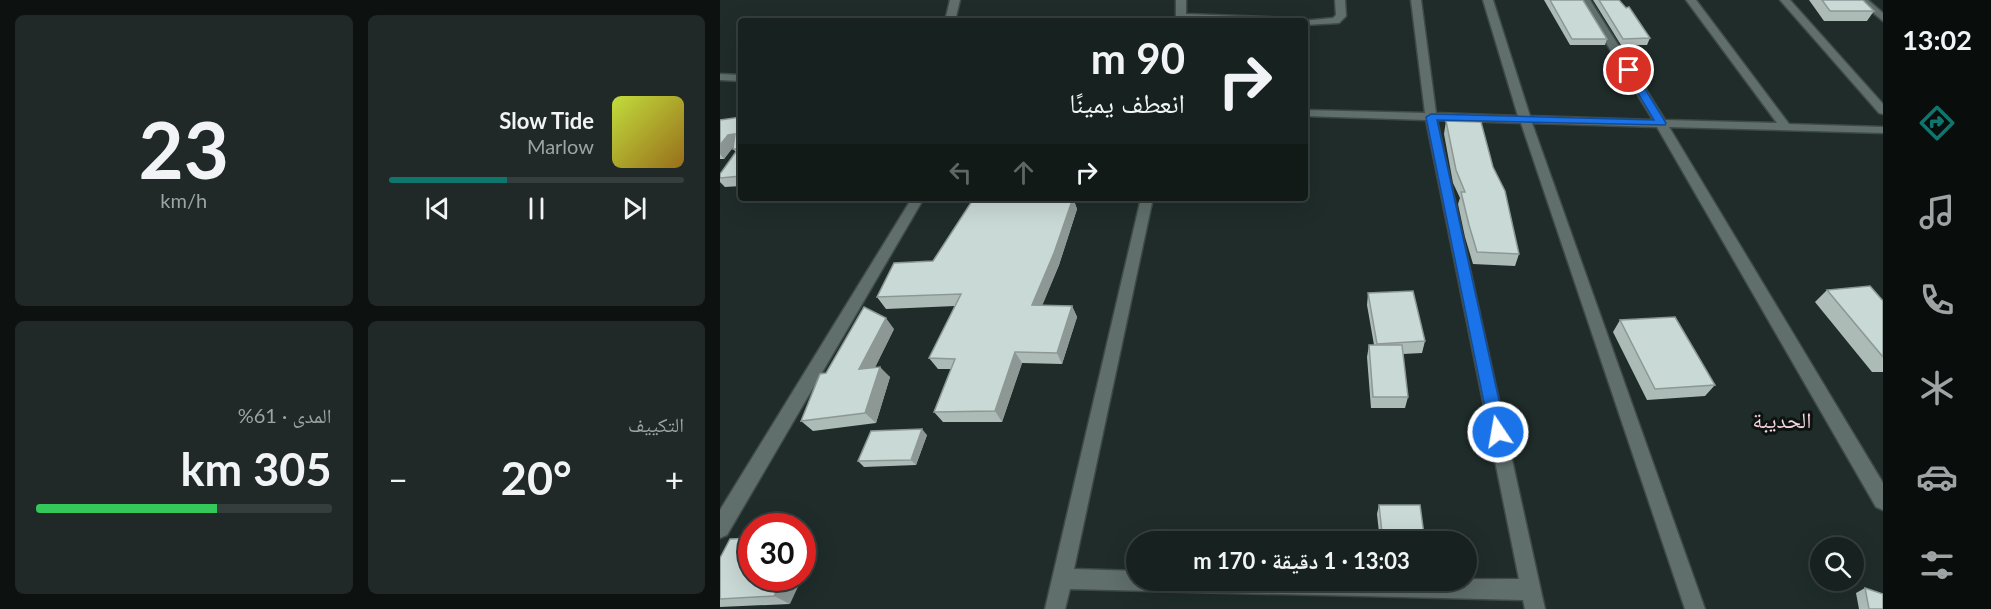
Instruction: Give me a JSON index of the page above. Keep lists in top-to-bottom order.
{
  "districts": ["الحديبة"],
  "page": {
    "tabs": "13:02",
    "tile": [
      ["23", "km/h"],
      "التكييف",
      ["المدى · 61%", "305 km"]
    ],
    "turn": ["90 m", "انعطف يمينًا"],
    "song": ["Slow Tide", "Marlow"],
    "heat": ["−", "20°", "+"],
    "limit": "30",
    "trip": "13:03 · 1 دقيقة · 170 m"
  }
}
